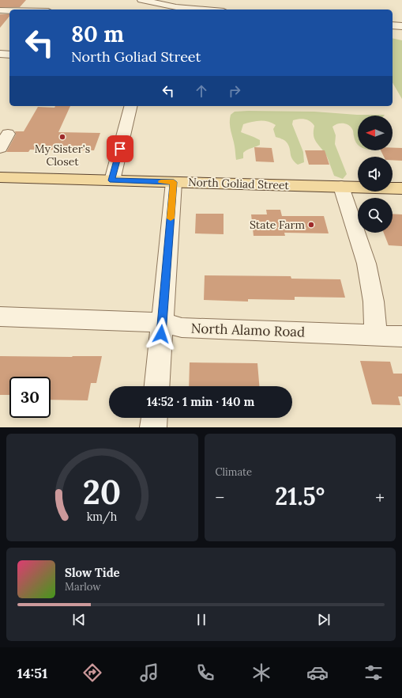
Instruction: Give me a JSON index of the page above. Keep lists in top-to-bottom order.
{
  "streets": {
    "main road": ["North Goliad Street"],
    "street": ["North Alamo Road"]
  },
  "places": ["My Sister's Closet", "State Farm"],
  "north": "left",
  "page": {
    "turn": ["80 m", "North Goliad Street"],
    "limit": "30",
    "trip": "14:52 · 1 min · 140 m",
    "tile": "Climate",
    "heat": ["−", "21.5°", "+"],
    "song": ["Slow Tide", "Marlow"],
    "tabs": "14:51",
    "gauge": ["20", "km/h"]
  }
}
